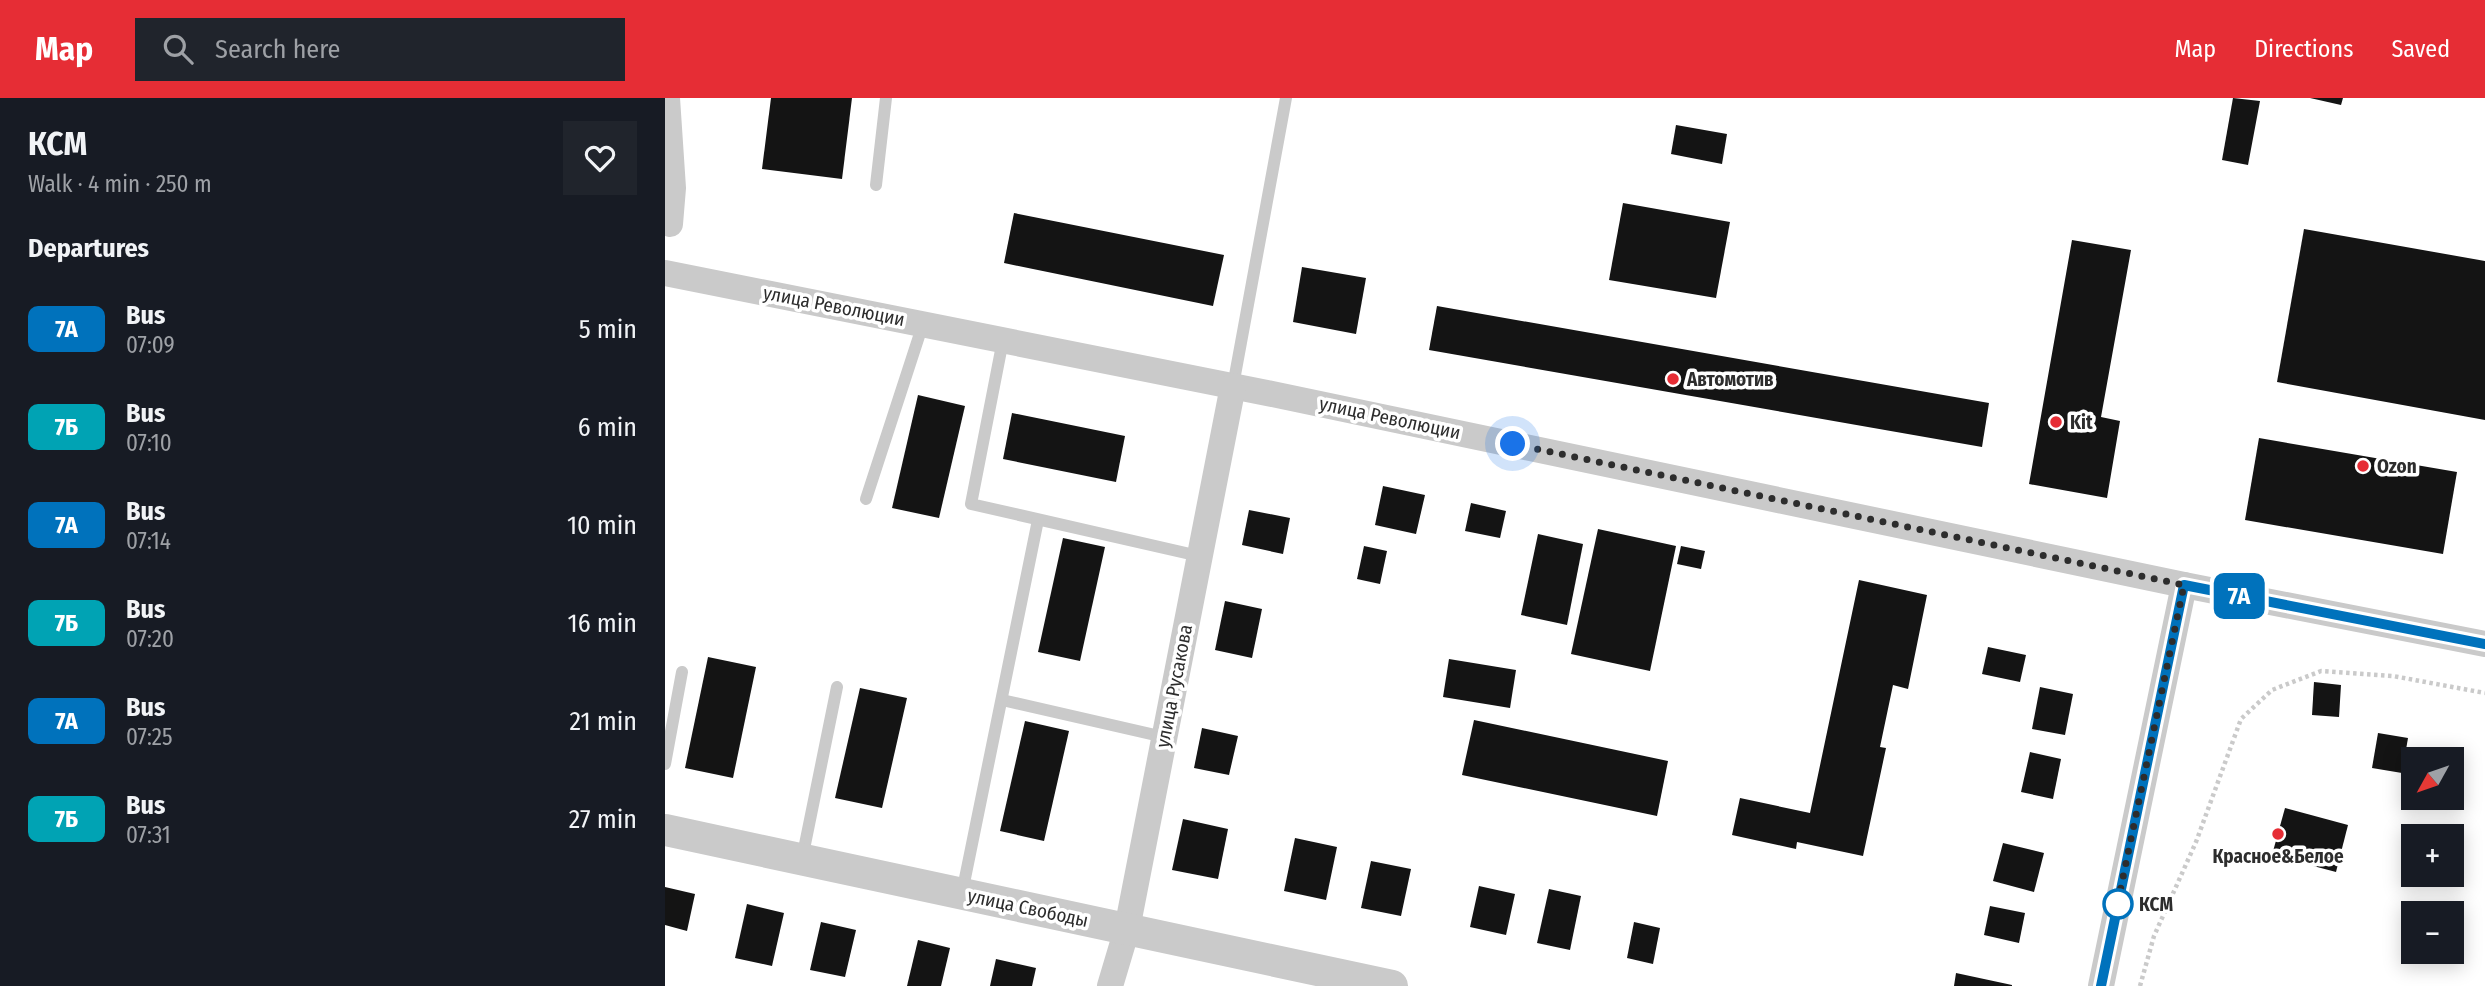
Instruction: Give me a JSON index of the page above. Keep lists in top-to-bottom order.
{
  "streets": {
    "street": ["улица Революции", "улица Русакова", "улица Свободы"]
  },
  "crossings": [
    ["улица Революции", "улица Русакова"],
    ["улица Русакова", "улица Свободы"]
  ],
  "places": [
    "Автомотив",
    "Kit",
    "Ozon",
    "Красное&Белое",
    "КСМ"
  ],
  "lines": ["bus line 7А"],
  "north": "bottom left",
  "page": {
    "header": "Map",
    "search": "Search here",
    "nav": ["Map", "Directions", "Saved"],
    "heading": [
      ["КСМ", "Walk · 4 min · 250 m"],
      "Departures"
    ],
    "on_map": "7А",
    "list": [
      {
        "mark": "7А",
        "name": "Bus",
        "note": "07:09",
        "value": "5 min"
      },
      {
        "mark": "7Б",
        "name": "Bus",
        "note": "07:10",
        "value": "6 min"
      },
      {
        "mark": "7А",
        "name": "Bus",
        "note": "07:14",
        "value": "10 min"
      },
      {
        "mark": "7Б",
        "name": "Bus",
        "note": "07:20",
        "value": "16 min"
      },
      {
        "mark": "7А",
        "name": "Bus",
        "note": "07:25",
        "value": "21 min"
      },
      {
        "mark": "7Б",
        "name": "Bus",
        "note": "07:31",
        "value": "27 min"
      }
    ],
    "map_buttons": ["+", "−"]
  }
}
